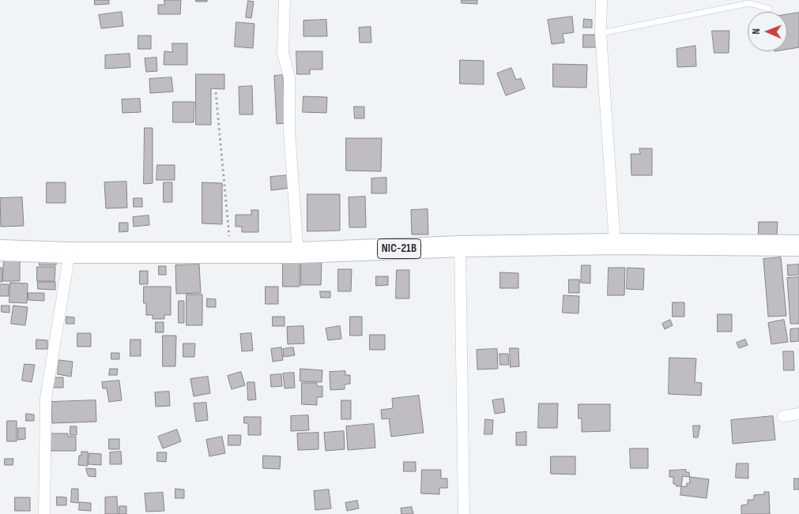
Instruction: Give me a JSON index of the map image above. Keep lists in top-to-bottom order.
{
  "streets": {
    "highway": ["NIC-21B"]
  },
  "north": "left"
}
